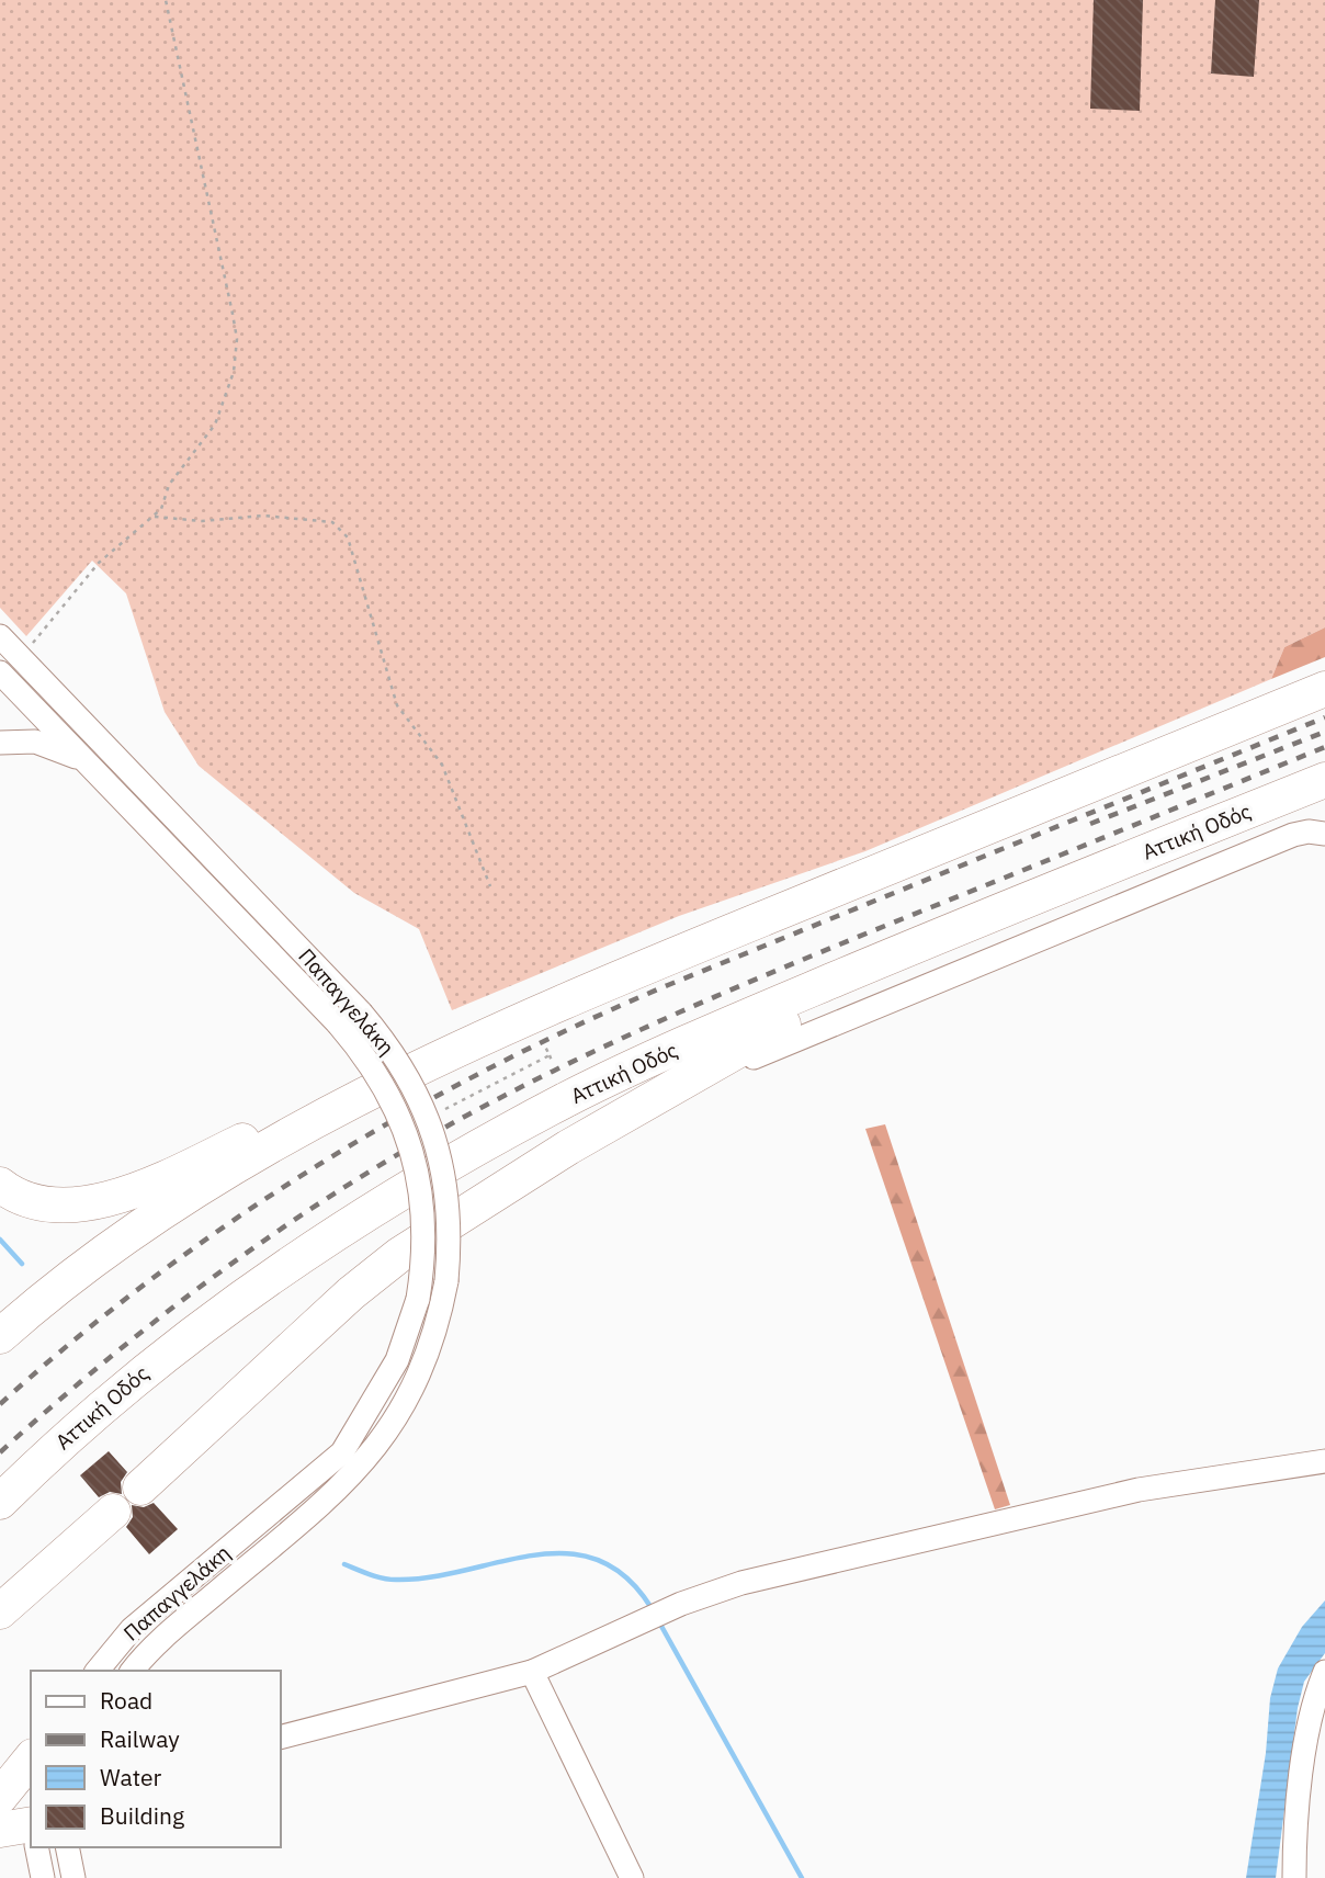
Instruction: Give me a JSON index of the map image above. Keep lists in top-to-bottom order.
{
  "streets": {
    "highway": ["Αττική Οδός"],
    "street": ["Παπαγγελάκη"]
  },
  "legend": [
    "Road",
    "Railway",
    "Water",
    "Building"
  ]
}
